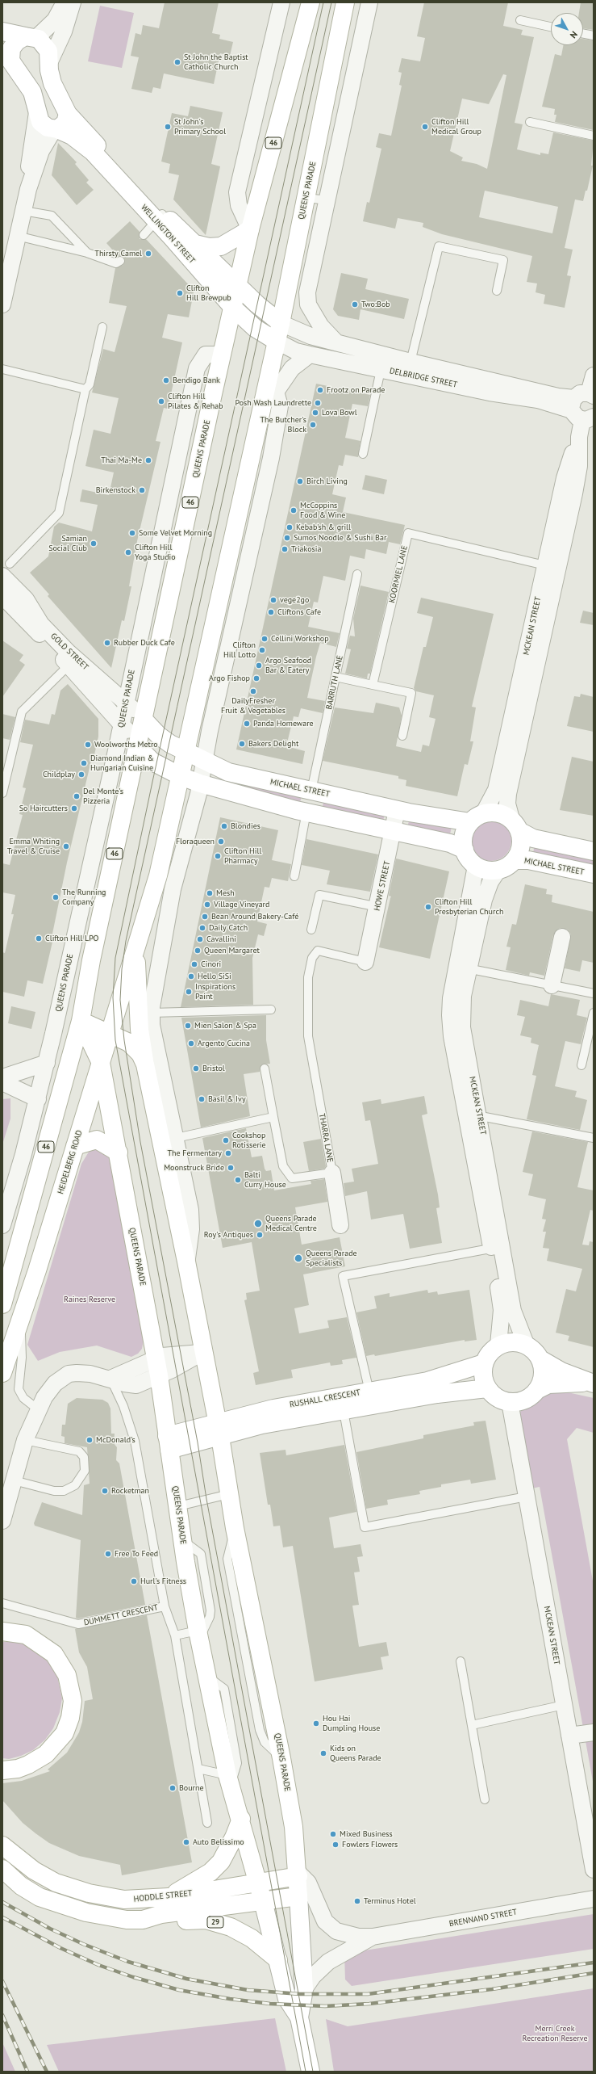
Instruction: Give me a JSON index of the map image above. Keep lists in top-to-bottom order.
{
  "streets": {
    "main road": [
      "46",
      "QUEENS PARADE",
      "WELLINGTON STREET",
      "MICHAEL STREET",
      "HEIDELBERG ROAD",
      "RUSHALL CRESCENT",
      "HODDLE STREET",
      "29"
    ],
    "street": [
      "DELBRIDGE STREET",
      "MCKEAN STREET",
      "GOLD STREET",
      "HOWE STREET",
      "BRENNAND STREET"
    ],
    "lane": [
      "KOORMIEL LANE",
      "BARRUTH LANE",
      "THARRA LANE",
      "DUMMETT CRESCENT"
    ]
  },
  "crossings": [
    ["46", "QUEENS PARADE"],
    ["QUEENS PARADE", "WELLINGTON STREET"],
    ["QUEENS PARADE", "DELBRIDGE STREET"],
    ["QUEENS PARADE", "GOLD STREET"],
    ["QUEENS PARADE", "MICHAEL STREET"],
    ["QUEENS PARADE", "HEIDELBERG ROAD"],
    ["QUEENS PARADE", "RUSHALL CRESCENT"],
    ["QUEENS PARADE", "HODDLE STREET"],
    ["QUEENS PARADE", "BRENNAND STREET"],
    ["QUEENS PARADE", "29"],
    ["WELLINGTON STREET", "DELBRIDGE STREET"],
    ["DELBRIDGE STREET", "MCKEAN STREET"],
    ["KOORMIEL LANE", "MCKEAN STREET"],
    ["MCKEAN STREET", "MICHAEL STREET"],
    ["MCKEAN STREET", "RUSHALL CRESCENT"],
    ["GOLD STREET", "MICHAEL STREET"],
    ["BARRUTH LANE", "MICHAEL STREET"],
    ["MICHAEL STREET", "HOWE STREET"],
    ["HOWE STREET", "THARRA LANE"],
    ["HODDLE STREET", "BRENNAND STREET"],
    ["HODDLE STREET", "29"]
  ],
  "parks": ["Raines Reserve", "Merri Creek Recreation Reserve"],
  "places": [
    "St John the Baptist Catholic Church",
    "St John's Primary School",
    "Clifton Hill Medical Group",
    "Thirsty Camel",
    "Clifton Hill Brewpub",
    "Two:Bob",
    "Bendigo Bank",
    "Frootz on Parade",
    "Clifton Hill Pilates & Rehab",
    "Posh Wash Laundrette",
    "Lova Bowl",
    "The Butcher's Block",
    "Thai Ma-Me",
    "Birch Living",
    "Birkenstock",
    "McCoppins Food & Wine",
    "Kebab'sh & grill",
    "Some Velvet Morning",
    "Sumos Noodle & Sushi Bar",
    "Samian Social Club",
    "Triakosia",
    "Clifton Hill Yoga Studio",
    "vege2go",
    "Cliftons Cafe",
    "Cellini Workshop",
    "Rubber Duck Cafe",
    "Clifton Hill Lotto",
    "Argo Seafood Bar & Eatery",
    "Argo Fishop",
    "DailyFresher Fruit & Vegetables",
    "Panda Homeware",
    "Bakers Delight",
    "Woolworths Metro",
    "Diamond Indian & Hungarian Cuisine",
    "Childplay",
    "Del Monte's Pizzeria",
    "So Haircutters",
    "Blondies",
    "Floraqueen",
    "Emma Whiting Travel & Cruise",
    "Clifton Hill Pharmacy",
    "Mesh",
    "The Running Company",
    "Village Vineyard",
    "Clifton Hill Presbyterian Church",
    "Bean Around Bakery-Café",
    "Daily Catch",
    "Clifton Hill LPO",
    "Cavallini",
    "Queen Margaret",
    "Cinori",
    "Hello SiSi",
    "Inspirations Paint",
    "Mien Salon & Spa",
    "Argento Cucina",
    "Bristol",
    "Basil & Ivy",
    "Cookshop Rotisserie",
    "The Fermentary",
    "Moonstruck Bride",
    "Balti Curry House",
    "Queens Parade Medical Centre",
    "Roy's Antiques",
    "Queens Parade Specialists",
    "McDonald's",
    "Rocketman",
    "Free To Feed",
    "Hurl's Fitness",
    "Hou Hai Dumpling House",
    "Kids on Queens Parade",
    "Bourne",
    "Mixed Business",
    "Auto Belissimo",
    "Fowlers Flowers",
    "Terminus Hotel"
  ],
  "north": "bottom right"
}
